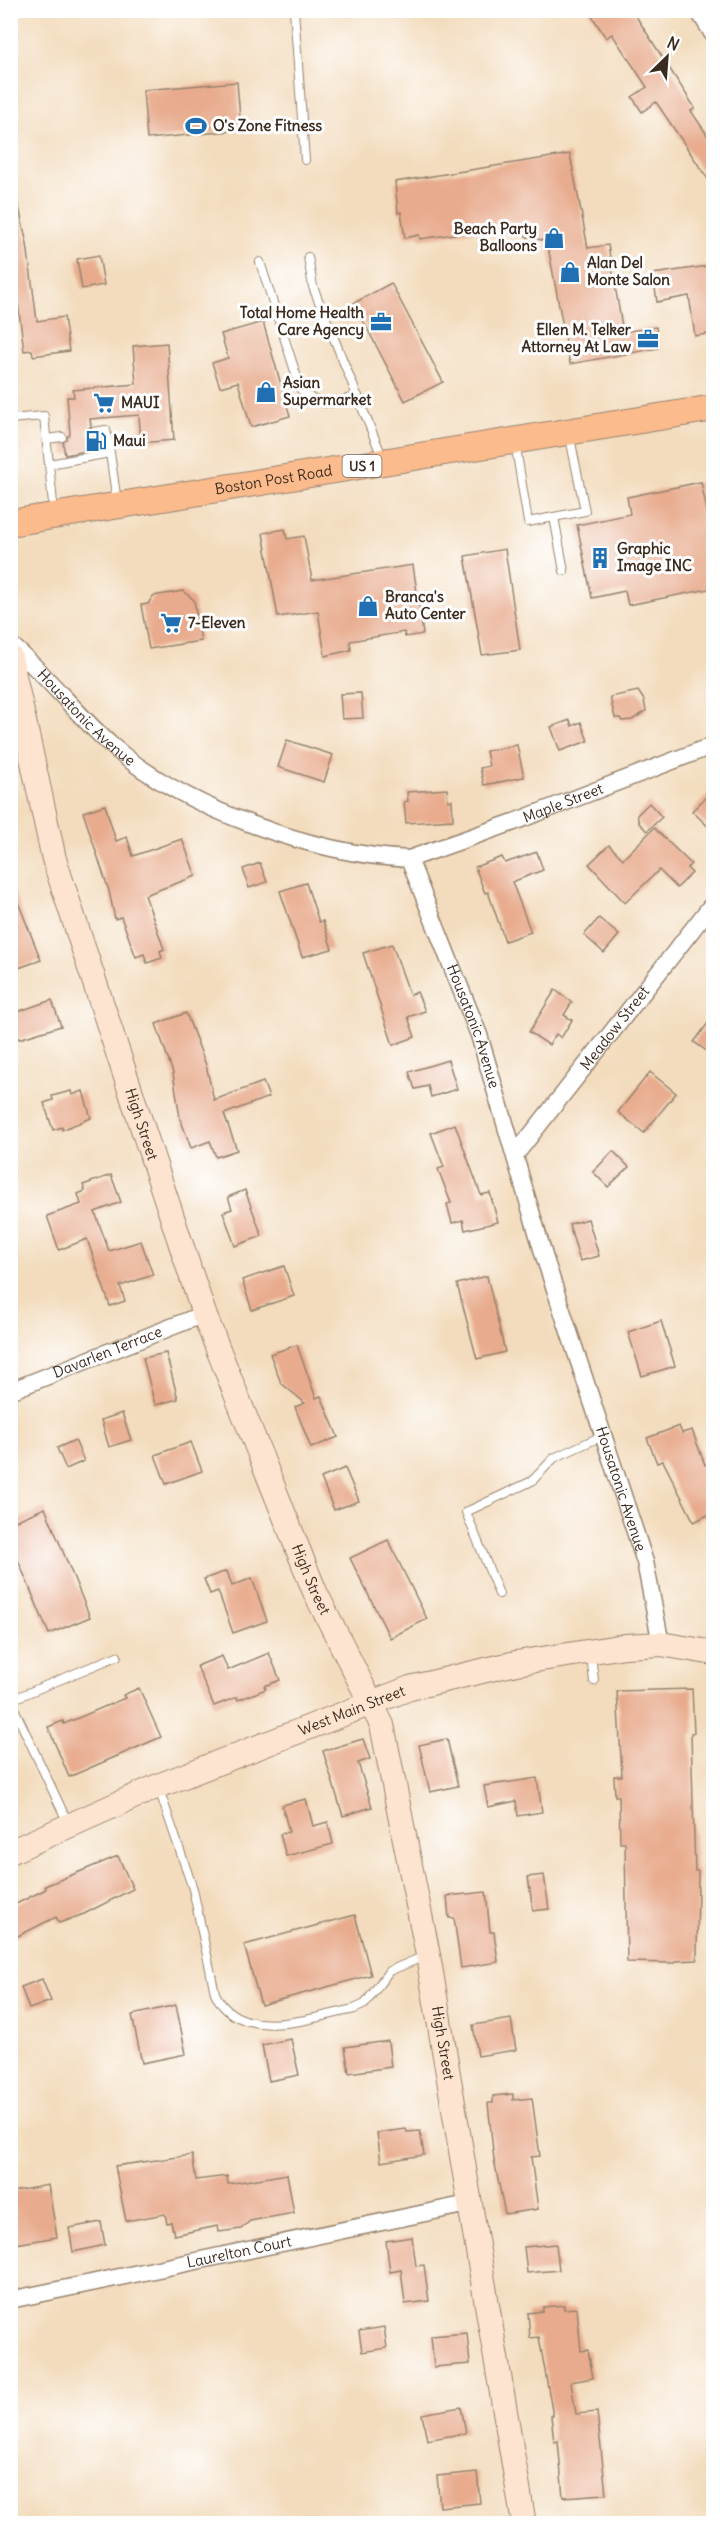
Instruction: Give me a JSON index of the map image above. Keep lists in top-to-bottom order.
{
  "streets": {
    "main road": [
      "US 1",
      "Boston Post Road",
      "High Street",
      "West Main Street"
    ],
    "street": [
      "Housatonic Avenue",
      "Maple Street",
      "Meadow Street",
      "Davarlen Terrace",
      "Laurelton Court"
    ]
  },
  "crossings": [
    ["Housatonic Avenue", "Maple Street"],
    ["Housatonic Avenue", "Meadow Street"],
    ["Housatonic Avenue", "High Street"],
    ["Housatonic Avenue", "West Main Street"],
    ["High Street", "Davarlen Terrace"],
    ["High Street", "West Main Street"],
    ["High Street", "Laurelton Court"]
  ],
  "places": {
    "sports": ["O's Zone Fitness"],
    "shop": [
      "Beach Party Balloons",
      "Alan Del Monte Salon",
      "Asian Supermarket",
      "Branca's Auto Center"
    ],
    "office": ["Total Home Health Care Agency", "Ellen M. Telker Attorney At Law"],
    "supermarket": ["MAUI", "7-Eleven"],
    "fuel station": ["Maui"],
    "building": ["Graphic Image INC"]
  },
  "north": "top right"
}
